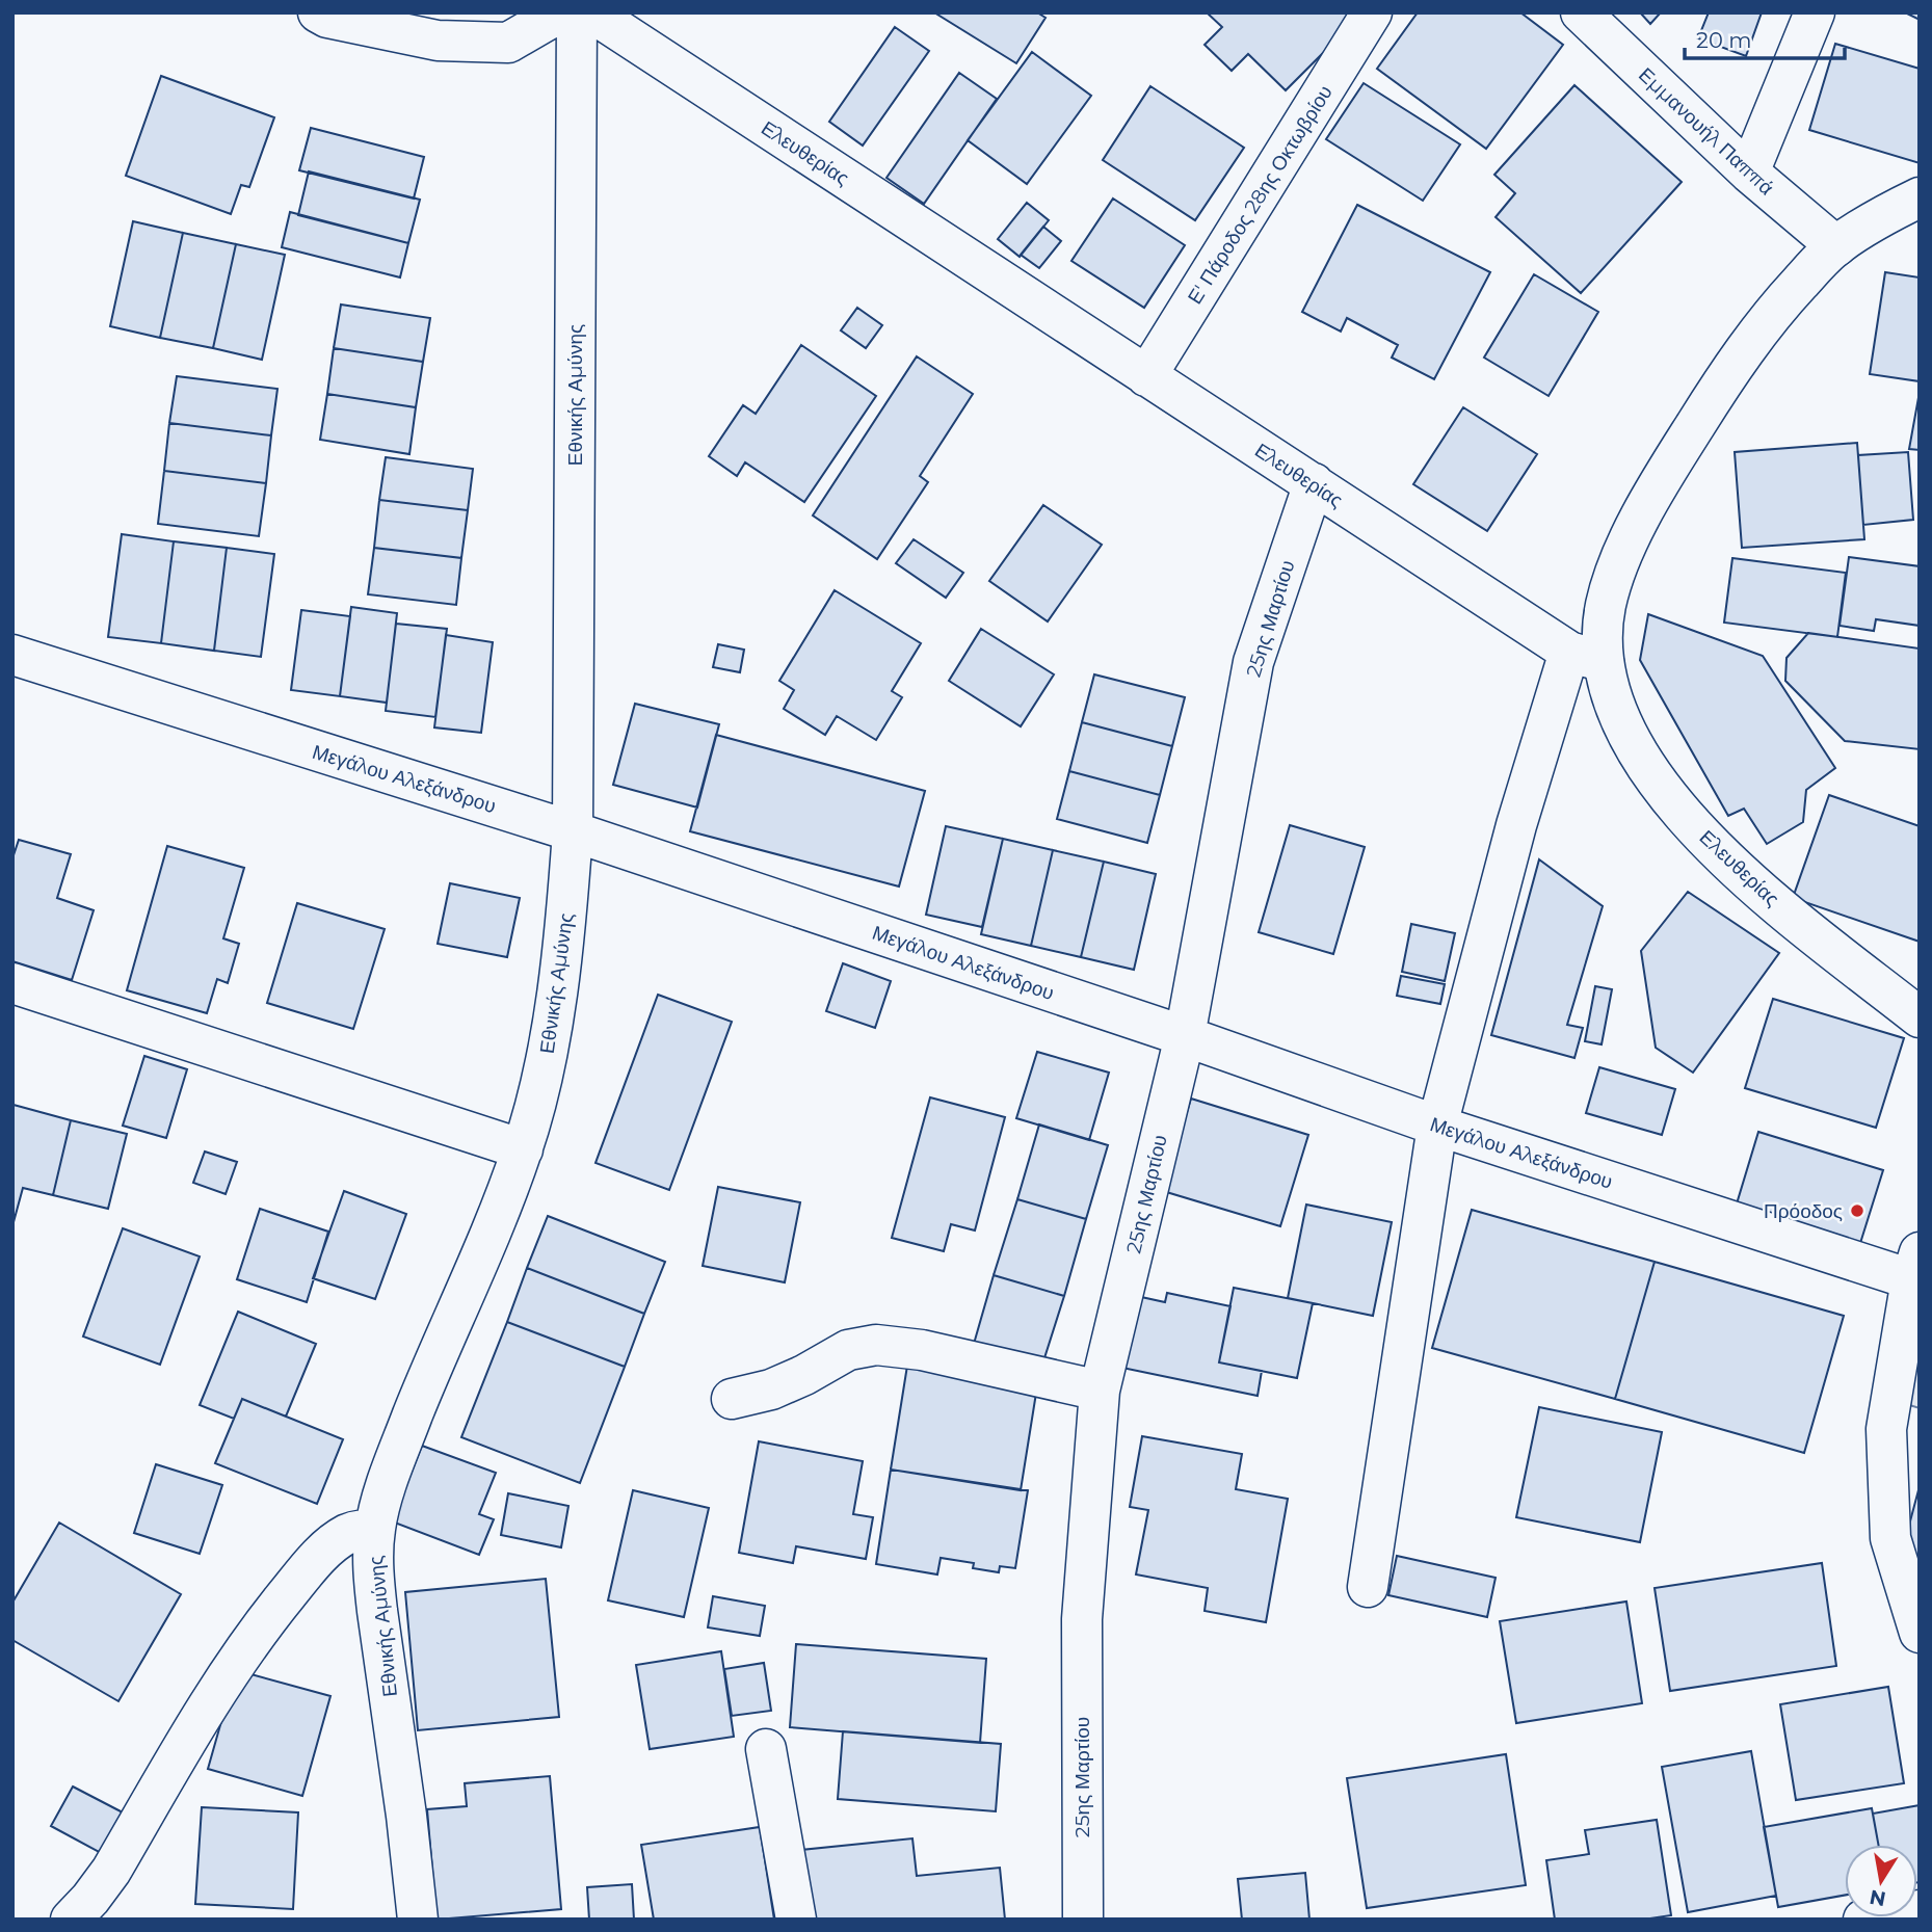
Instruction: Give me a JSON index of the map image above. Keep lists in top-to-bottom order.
{
  "streets": {
    "street": [
      "Εμμανουήλ Παππά",
      "Ελευθερίας",
      "Ε' Πάροδος 28ης Οκτωβρίου",
      "Εθνικής Αμύνης",
      "25ης Μαρτίου",
      "Μεγάλου Αλεξάνδρου"
    ]
  },
  "crossings": [
    ["Ελευθερίας", "Ε' Πάροδος 28ης Οκτωβρίου"],
    ["Ελευθερίας", "25ης Μαρτίου"],
    ["Εθνικής Αμύνης", "Μεγάλου Αλεξάνδρου"],
    ["25ης Μαρτίου", "Μεγάλου Αλεξάνδρου"]
  ],
  "places": ["Πρόοδος"],
  "scale_bar": "20 m",
  "north": "bottom"
}
